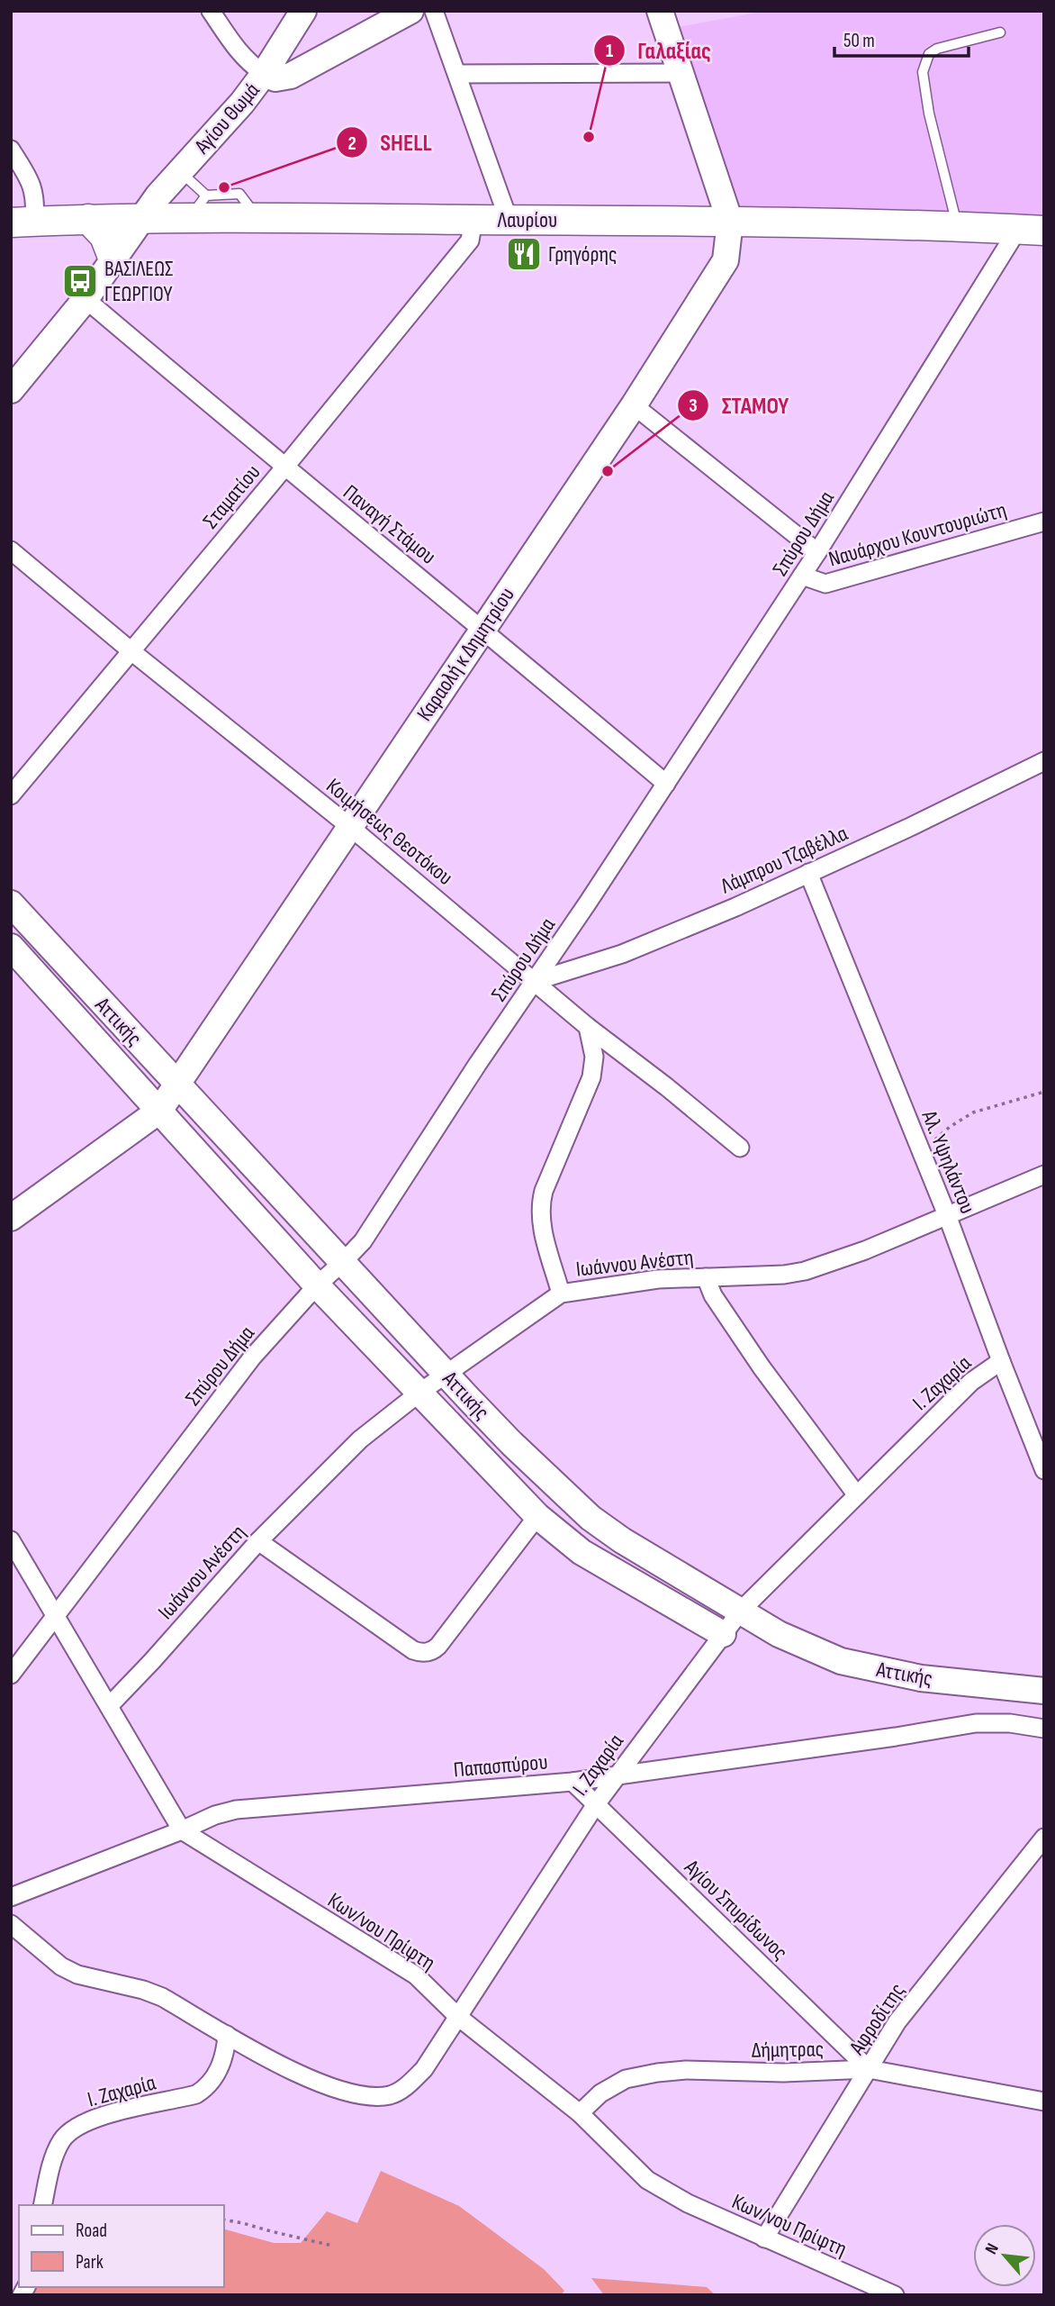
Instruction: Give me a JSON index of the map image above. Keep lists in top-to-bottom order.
{
  "streets": {
    "main road": ["Λαυρίου"],
    "street": [
      "Αγίου Θωμά",
      "Σταματίου",
      "Παναγή Στάμου",
      "Σπύρου Δήμα",
      "Ναυάρχου Κουντουριώτη",
      "Καραολή κ Δημητρίου",
      "Κοιμήσεως Θεοτόκου",
      "Λάμπρου Τζαβέλλα",
      "Αττικής",
      "Αλ. Υψηλάντου",
      "Ιωάννου Ανέστη",
      "Ι. Ζαχαρία",
      "Παπασπύρου",
      "Αγίου Σπυρίδωνος",
      "Κων/νου Πρίφτη",
      "Αφροδίτης",
      "Δήμητρας"
    ]
  },
  "crossings": [
    ["Αγίου Θωμά", "Λαυρίου"],
    ["Αγίου Θωμά", "Παναγή Στάμου"],
    ["Λαυρίου", "Σταματίου"],
    ["Λαυρίου", "Σπύρου Δήμα"],
    ["Λαυρίου", "Καραολή κ Δημητρίου"],
    ["Σταματίου", "Παναγή Στάμου"],
    ["Σταματίου", "Κοιμήσεως Θεοτόκου"],
    ["Παναγή Στάμου", "Σπύρου Δήμα"],
    ["Παναγή Στάμου", "Καραολή κ Δημητρίου"],
    ["Σπύρου Δήμα", "Ναυάρχου Κουντουριώτη"],
    ["Σπύρου Δήμα", "Κοιμήσεως Θεοτόκου"],
    ["Σπύρου Δήμα", "Λάμπρου Τζαβέλλα"],
    ["Σπύρου Δήμα", "Αττικής"],
    ["Σπύρου Δήμα", "Κων/νου Πρίφτη"],
    ["Καραολή κ Δημητρίου", "Κοιμήσεως Θεοτόκου"],
    ["Καραολή κ Δημητρίου", "Αττικής"],
    ["Κοιμήσεως Θεοτόκου", "Λάμπρου Τζαβέλλα"],
    ["Λάμπρου Τζαβέλλα", "Αλ. Υψηλάντου"],
    ["Αττικής", "Ιωάννου Ανέστη"],
    ["Αττικής", "Ι. Ζαχαρία"],
    ["Αλ. Υψηλάντου", "Ιωάννου Ανέστη"],
    ["Αλ. Υψηλάντου", "Ι. Ζαχαρία"],
    ["Ιωάννου Ανέστη", "Κων/νου Πρίφτη"],
    ["Ι. Ζαχαρία", "Παπασπύρου"],
    ["Ι. Ζαχαρία", "Αγίου Σπυρίδωνος"],
    ["Ι. Ζαχαρία", "Κων/νου Πρίφτη"],
    ["Παπασπύρου", "Αγίου Σπυρίδωνος"],
    ["Παπασπύρου", "Κων/νου Πρίφτη"],
    ["Αγίου Σπυρίδωνος", "Αφροδίτης"],
    ["Αγίου Σπυρίδωνος", "Δήμητρας"],
    ["Κων/νου Πρίφτη", "Αφροδίτης"],
    ["Κων/νου Πρίφτη", "Δήμητρας"],
    ["Αφροδίτης", "Δήμητρας"]
  ],
  "places": {
    "other": ["Γαλαξίας", "SHELL", "ΣΤΑΜΟΥ"],
    "restaurant": ["Γρηγόρης"],
    "bus stop": ["ΒΑΣΙΛΕΩΣ ΓΕΩΡΓΙΟΥ"]
  },
  "legend": ["Road", "Park"],
  "scale_bar": "50 m",
  "north": "top left"
}
